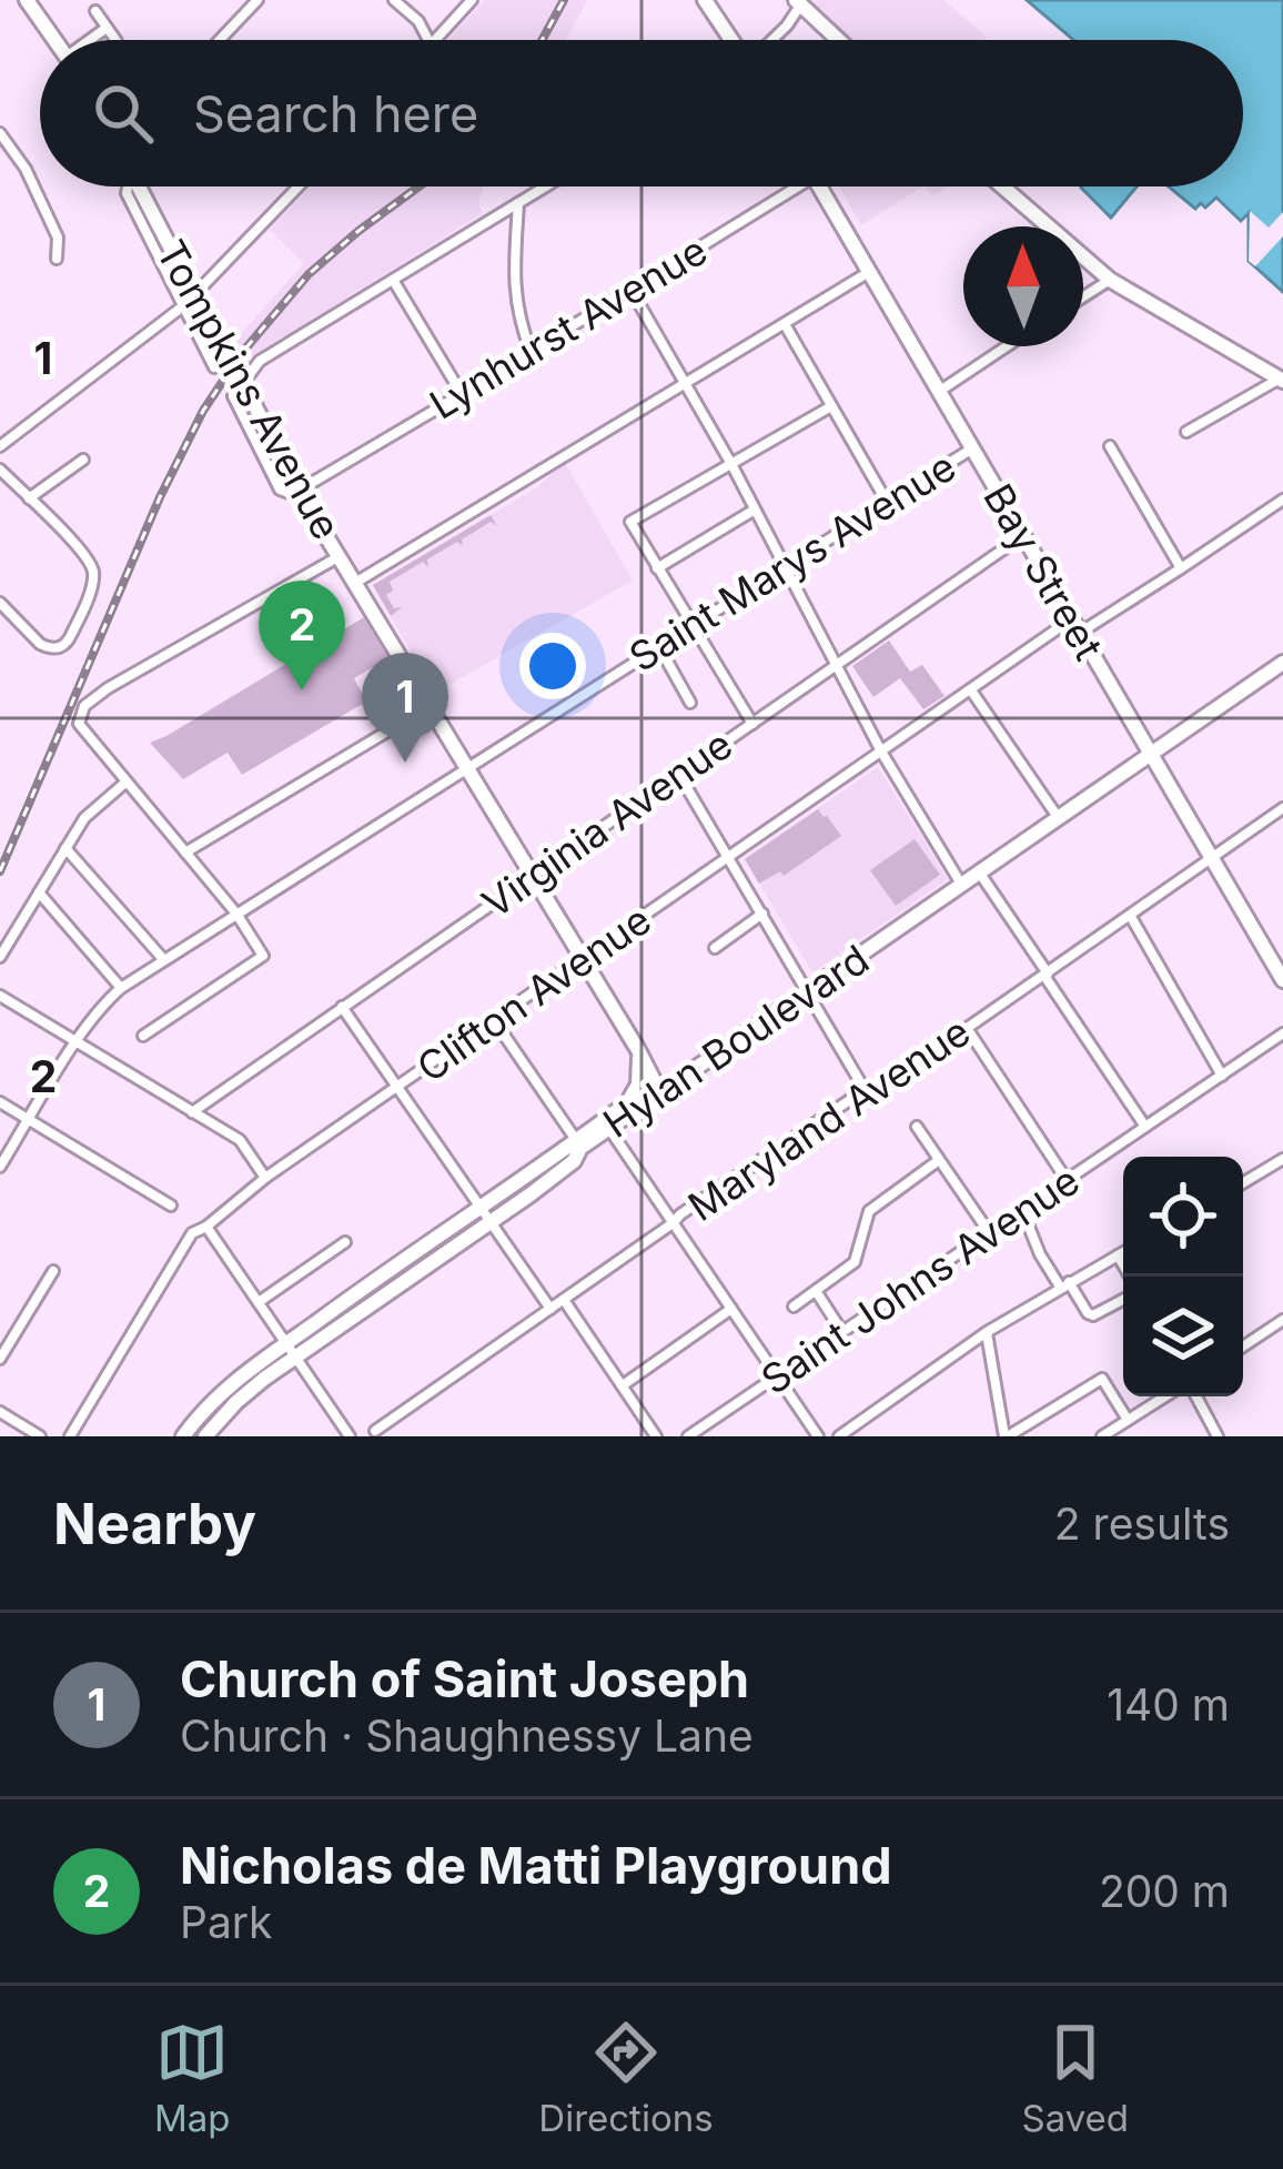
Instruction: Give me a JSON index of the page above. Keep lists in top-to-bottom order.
{
  "streets": {
    "main road": ["Tompkins Avenue", "Bay Street", "Hylan Boulevard"],
    "street": [
      "Lynhurst Avenue",
      "Saint Marys Avenue",
      "Virginia Avenue",
      "Clifton Avenue",
      "Maryland Avenue",
      "Saint Johns Avenue"
    ]
  },
  "crossings": [
    ["Lynhurst Avenue", "Tompkins Avenue"],
    ["Tompkins Avenue", "Saint Marys Avenue"],
    ["Tompkins Avenue", "Virginia Avenue"],
    ["Tompkins Avenue", "Clifton Avenue"],
    ["Tompkins Avenue", "Hylan Boulevard"],
    ["Saint Marys Avenue", "Bay Street"],
    ["Bay Street", "Virginia Avenue"],
    ["Bay Street", "Clifton Avenue"],
    ["Bay Street", "Hylan Boulevard"],
    ["Bay Street", "Maryland Avenue"]
  ],
  "north": "top",
  "page": {
    "search": "Search here",
    "pins": ["2", "1"],
    "heading": ["Nearby", "2 results"],
    "list": [
      {
        "mark": "1",
        "name": "Church of Saint Joseph",
        "note": "Church · Shaughnessy Lane",
        "value": "140 m"
      },
      {
        "mark": "2",
        "name": "Nicholas de Matti Playground",
        "note": "Park",
        "value": "200 m"
      }
    ],
    "nav": ["Map", "Directions", "Saved"]
  },
  "grid": {
    "rows": ["1", "2"]
  }
}
